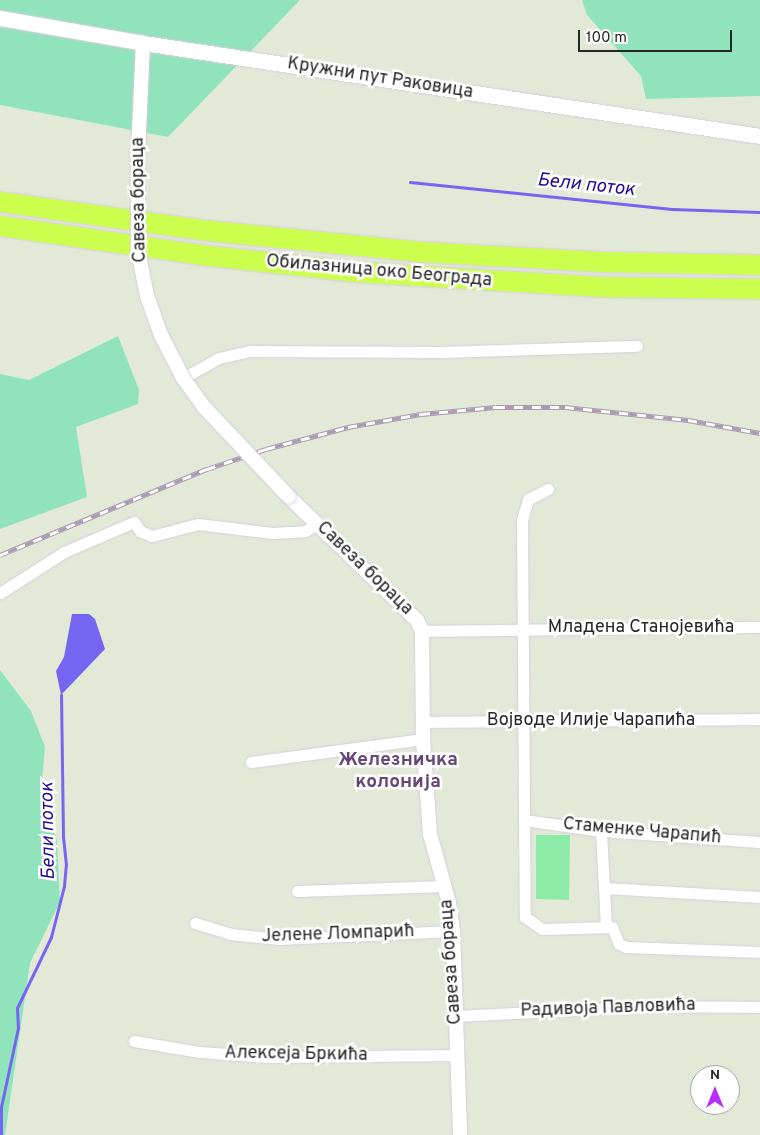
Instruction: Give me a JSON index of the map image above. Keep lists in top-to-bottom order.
{
  "streets": {
    "highway": ["Обилазница око Београда"],
    "main road": ["Кружни пут Раковица"],
    "street": [
      "Савеза бораца",
      "Младена Станојевића",
      "Војводе Илије Чарапића",
      "Стаменке Чарапић",
      "Јелене Ломпарић",
      "Радивоја Павловића",
      "Алексеја Бркића"
    ]
  },
  "crossings": [
    ["Кружни пут Раковица", "Савеза бораца"],
    ["Савеза бораца", "Младена Станојевића"],
    ["Савеза бораца", "Војводе Илије Чарапића"],
    ["Савеза бораца", "Јелене Ломпарић"],
    ["Савеза бораца", "Радивоја Павловића"],
    ["Савеза бораца", "Алексеја Бркића"]
  ],
  "districts": ["Железничка колонија"],
  "water": ["Бели поток"],
  "scale_bar": "100 m",
  "north": "top"
}
